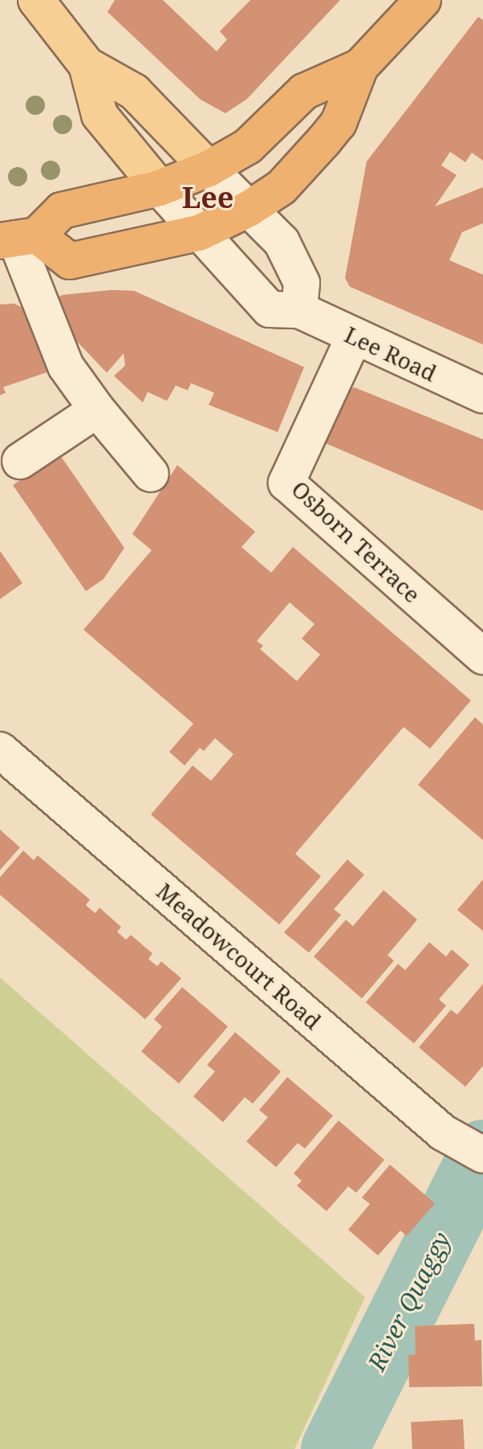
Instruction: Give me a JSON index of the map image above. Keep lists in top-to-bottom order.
{
  "streets": {
    "street": ["Lee Road", "Osborn Terrace", "Meadowcourt Road"]
  },
  "crossings": [
    ["Lee Road", "Osborn Terrace"]
  ],
  "districts": ["Lee"],
  "water": ["River Quaggy"]
}
